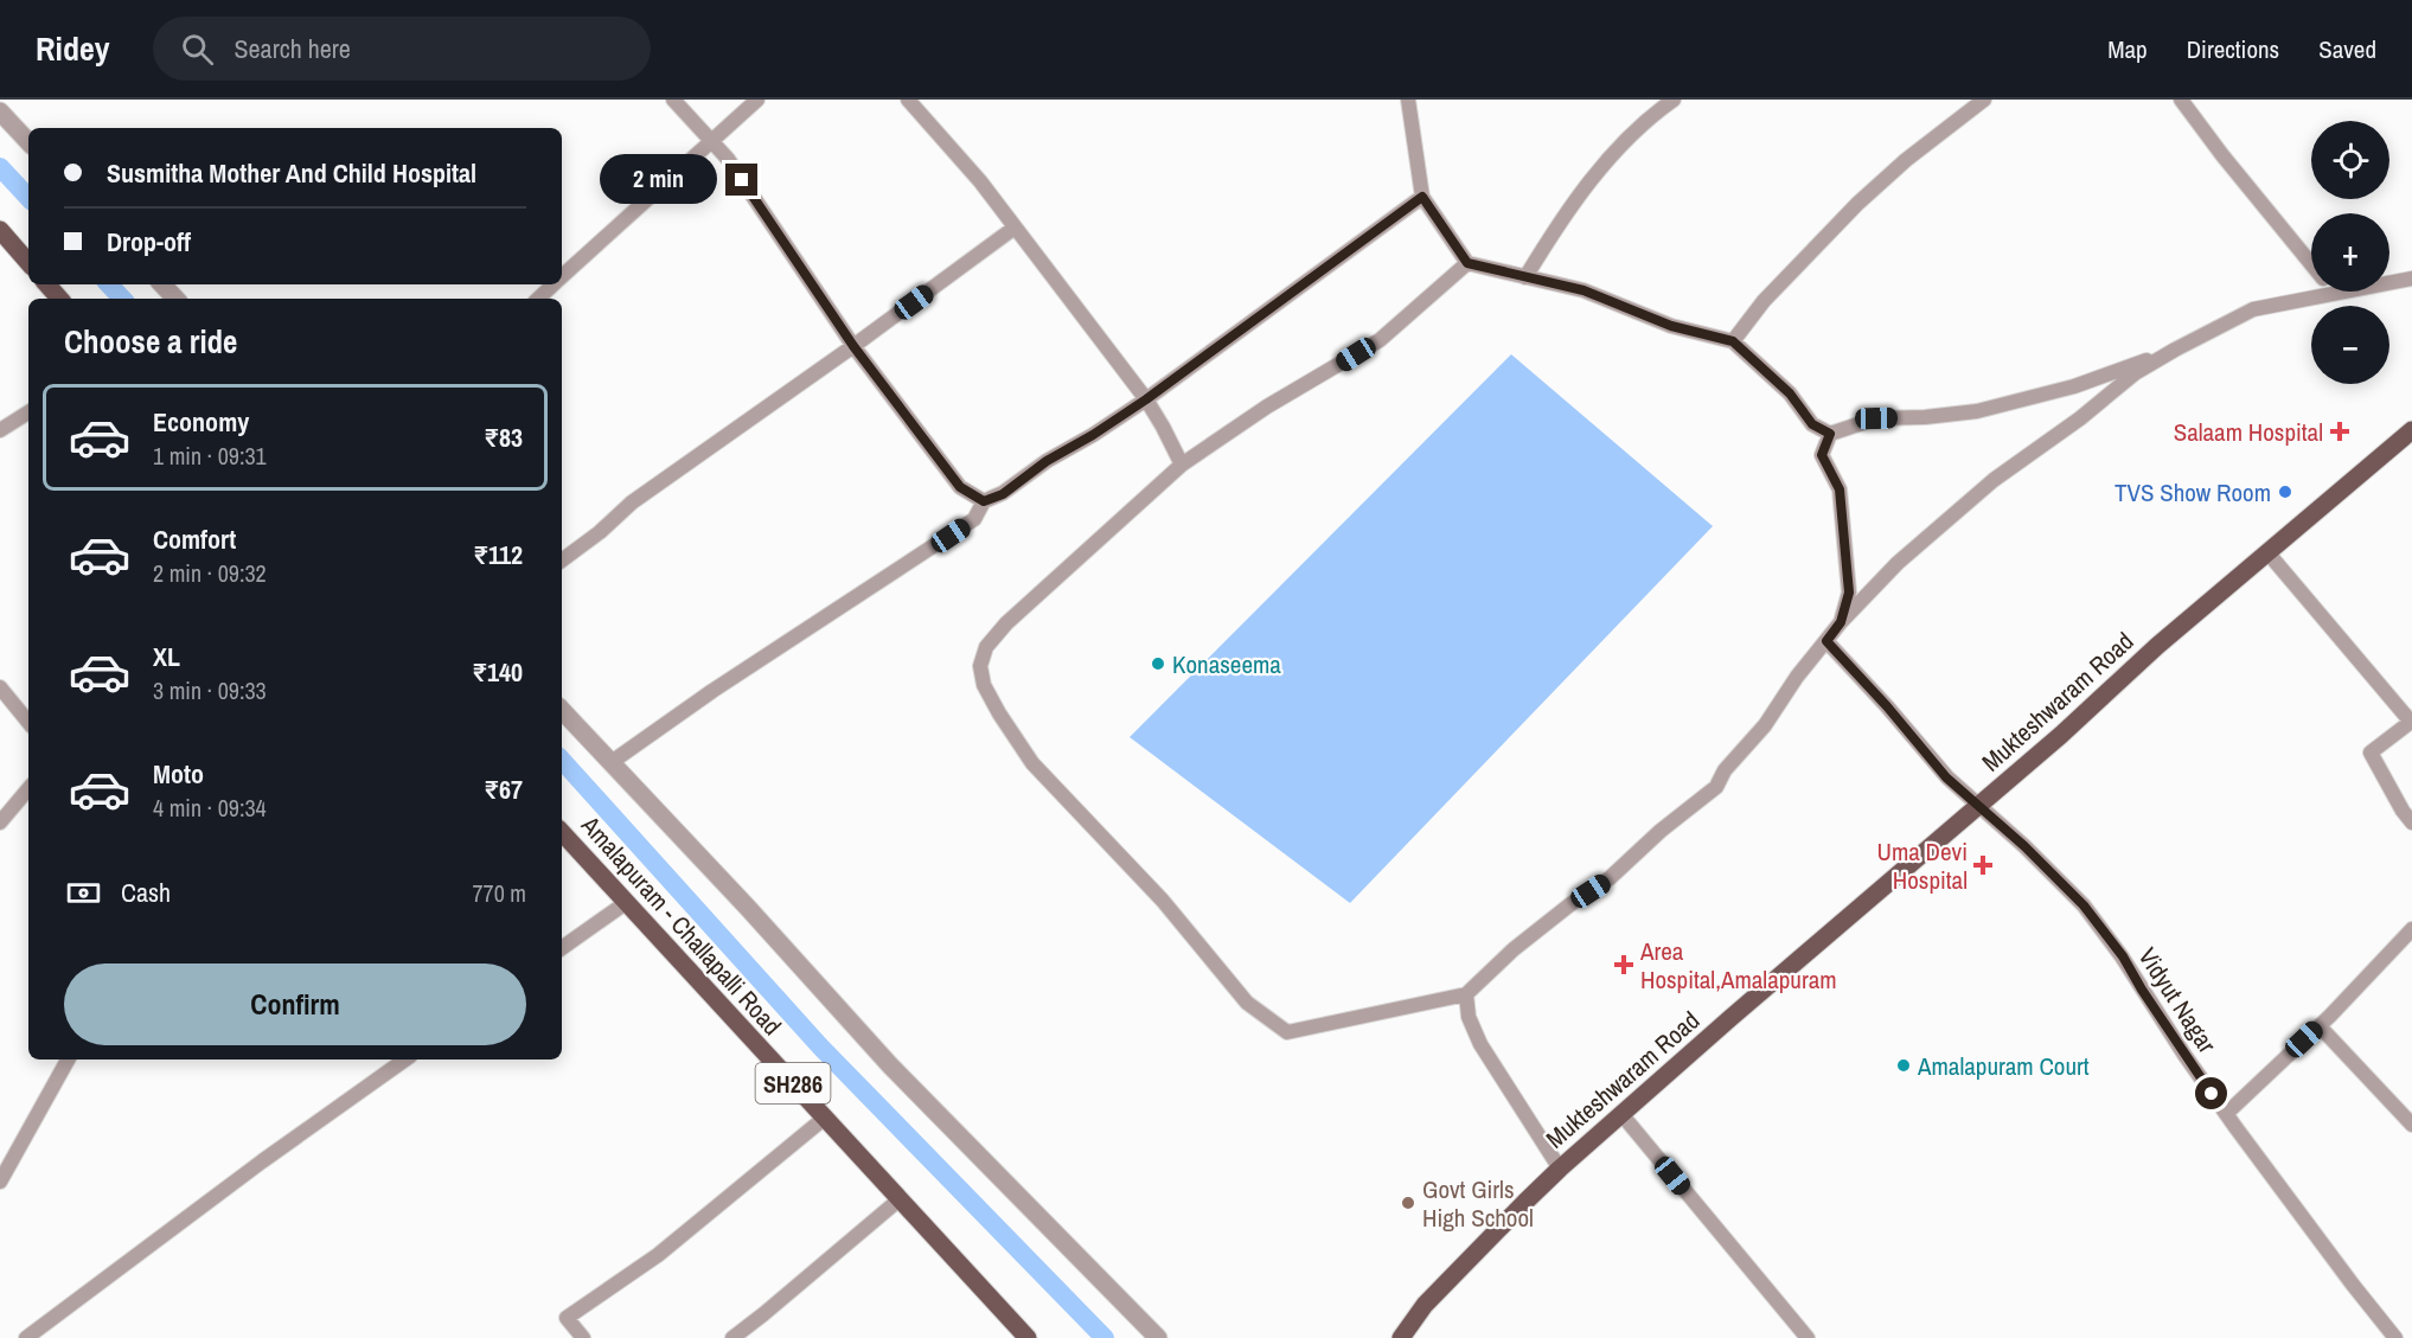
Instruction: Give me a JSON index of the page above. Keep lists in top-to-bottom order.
{
  "streets": {
    "main road": ["Mukteshwaram Road", "Amalapuram - Challapalli Road", "SH286"],
    "street": ["Vidyut Nagar"]
  },
  "crossings": [
    ["Mukteshwaram Road", "Vidyut Nagar"]
  ],
  "places": {
    "health": ["Salaam Hospital", "Uma Devi Hospital", "Area Hospital,Amalapuram"],
    "other": [
      "TVS Show Room",
      "Konaseema",
      "Amalapuram Court",
      "Govt Girls High School"
    ]
  },
  "page": {
    "header": "Ridey",
    "search": "Search here",
    "nav": ["Map", "Directions", "Saved"],
    "map_buttons": ["+", "−"],
    "banner": ["Susmitha Mother And Child Hospital", "Drop-off"],
    "bubble": "2 min",
    "heading": "Choose a ride",
    "list": [
      {
        "name": "Economy",
        "note": "1 min · 09:31",
        "value": "₹83"
      },
      {
        "name": "Comfort",
        "note": "2 min · 09:32",
        "value": "₹112"
      },
      {
        "name": "XL",
        "note": "3 min · 09:33",
        "value": "₹140"
      },
      {
        "name": "Moto",
        "note": "4 min · 09:34",
        "value": "₹67"
      }
    ],
    "pay": ["Cash", "770 m"],
    "buttons": "Confirm"
  }
}
